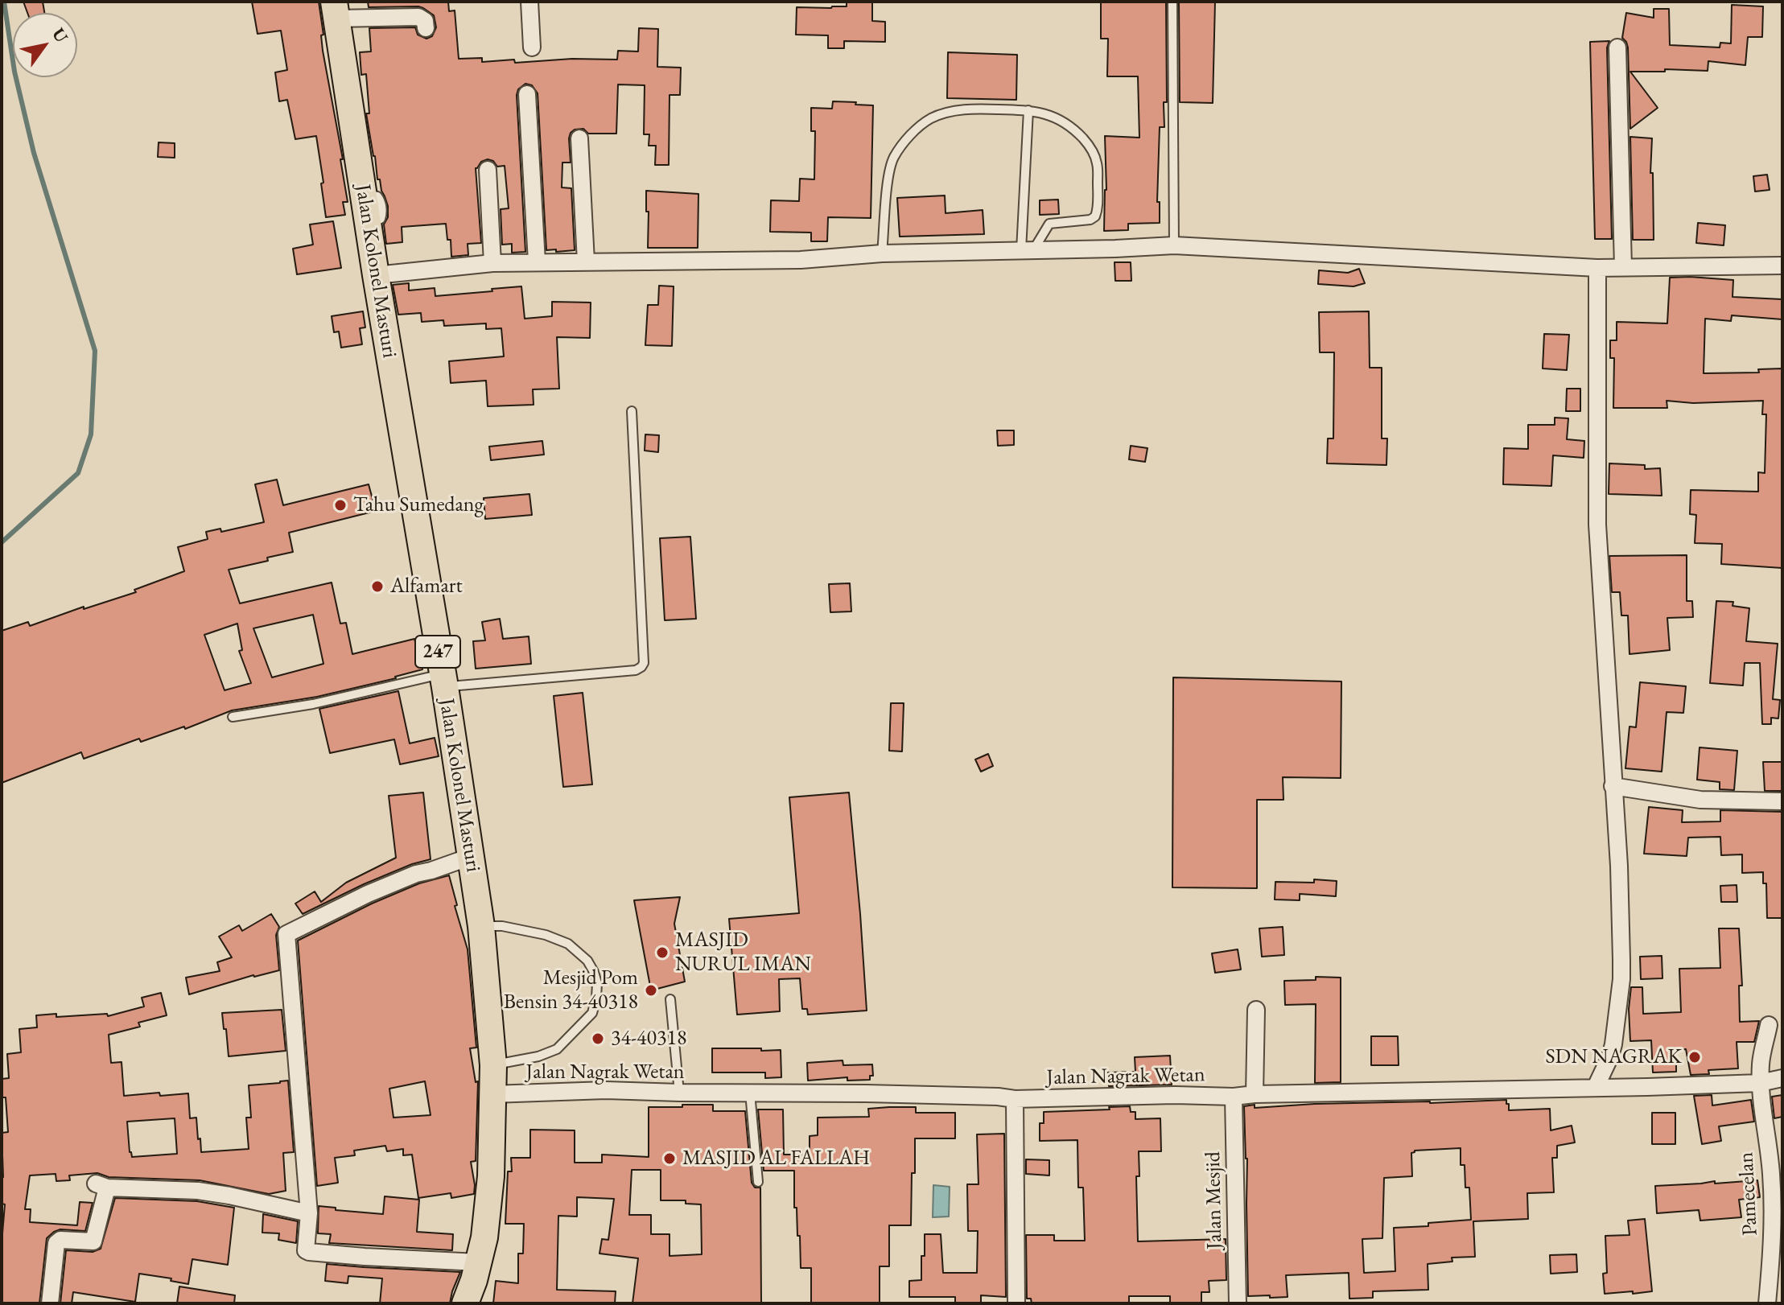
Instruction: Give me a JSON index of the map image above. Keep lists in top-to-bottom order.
{
  "streets": {
    "main road": ["Jalan Kolonel Masturi", "247"],
    "street": ["Jalan Nagrak Wetan", "Pamecelan", "Jalan Mesjid"]
  },
  "crossings": [
    ["Jalan Kolonel Masturi", "Jalan Nagrak Wetan"],
    ["Jalan Nagrak Wetan", "Pamecelan"],
    ["Jalan Nagrak Wetan", "Jalan Mesjid"]
  ],
  "places": [
    "Tahu Sumedang",
    "Alfamart",
    "MASJID NURUL IMAN",
    "Mesjid Pom Bensin 34-40318",
    "34-40318",
    "SDN NAGRAK",
    "MASJID AL FALLAH"
  ],
  "north": "top right"
}
